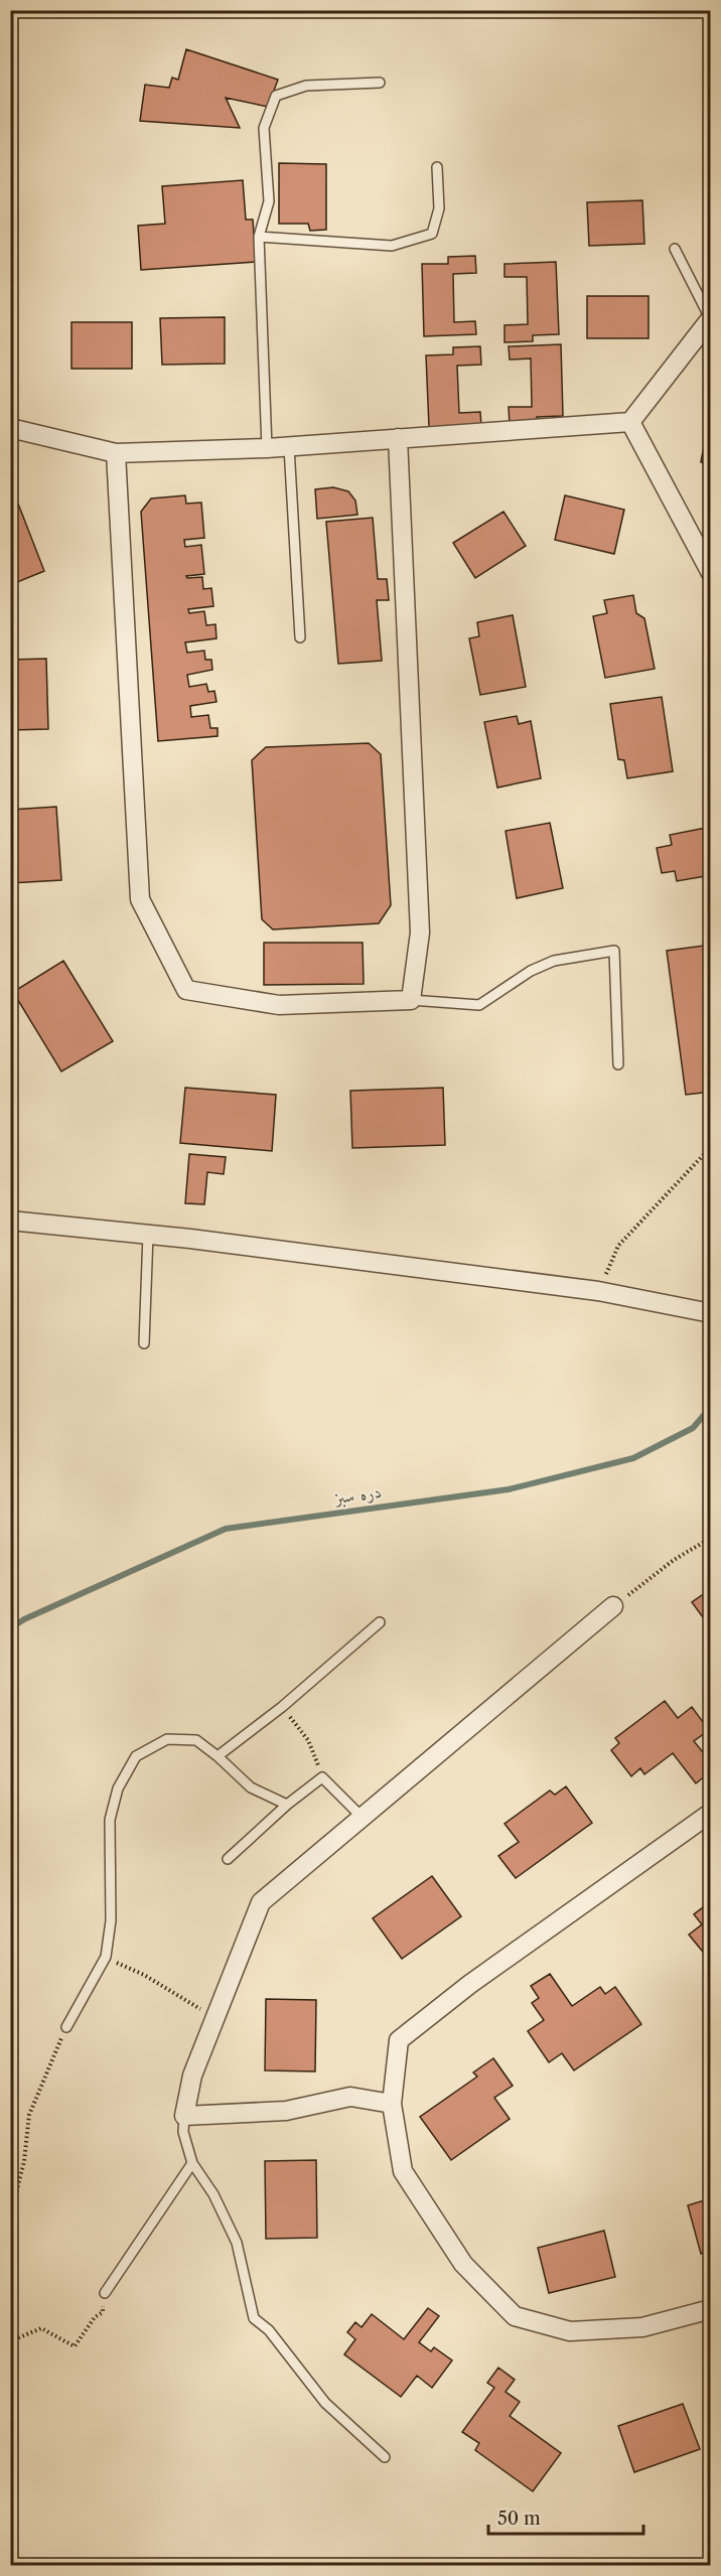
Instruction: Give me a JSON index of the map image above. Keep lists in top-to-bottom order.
{
  "water": ["دره سبز"],
  "scale_bar": "50 m"
}
